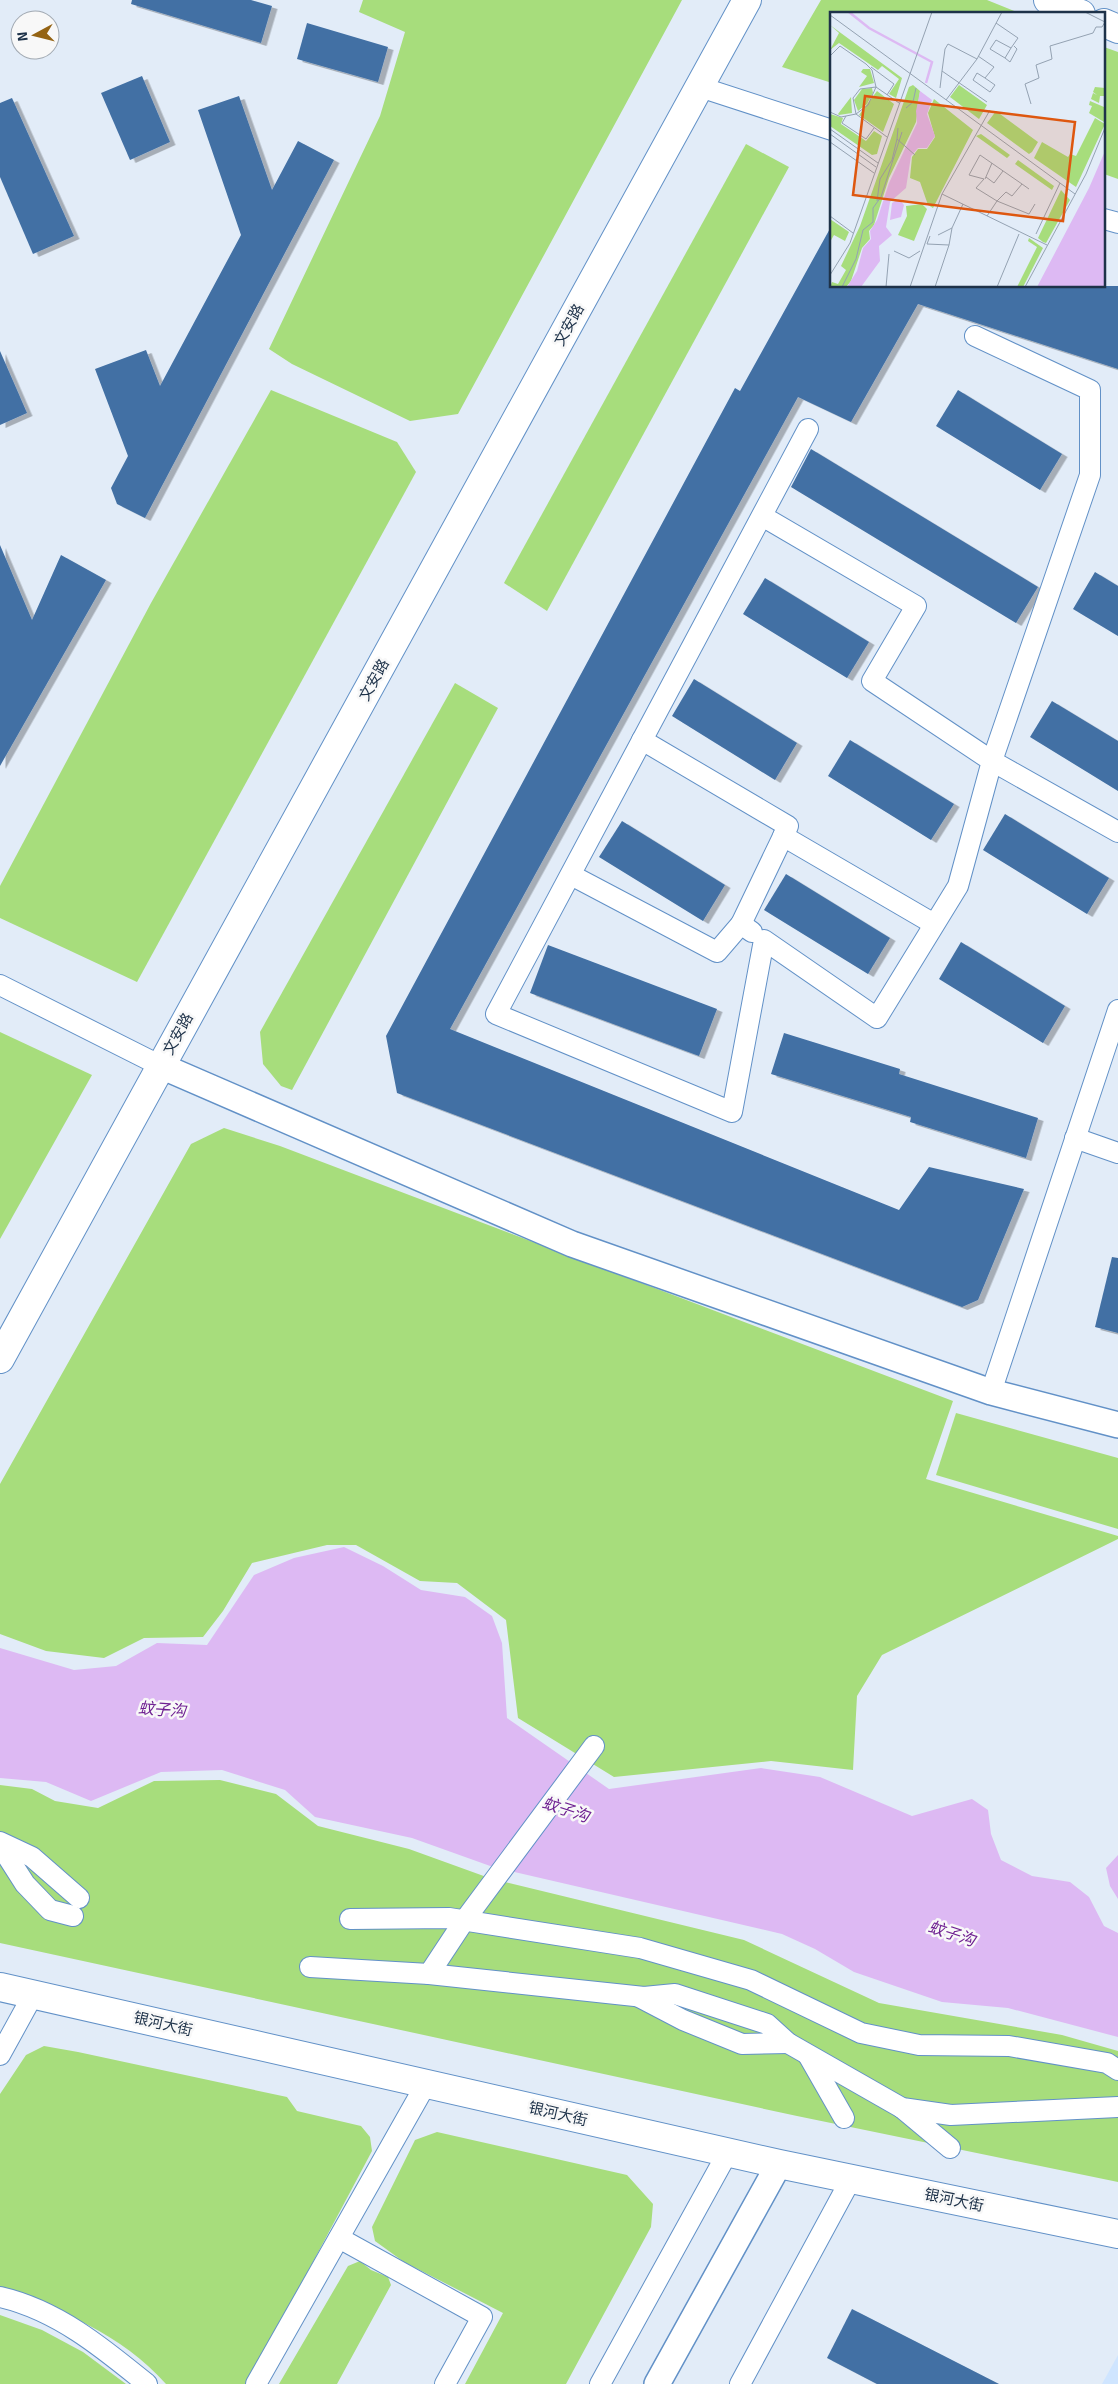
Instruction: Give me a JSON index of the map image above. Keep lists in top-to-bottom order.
{
  "streets": {
    "main road": ["文安路", "银河大街"]
  },
  "water": ["蚊子沟"],
  "north": "left"
}
